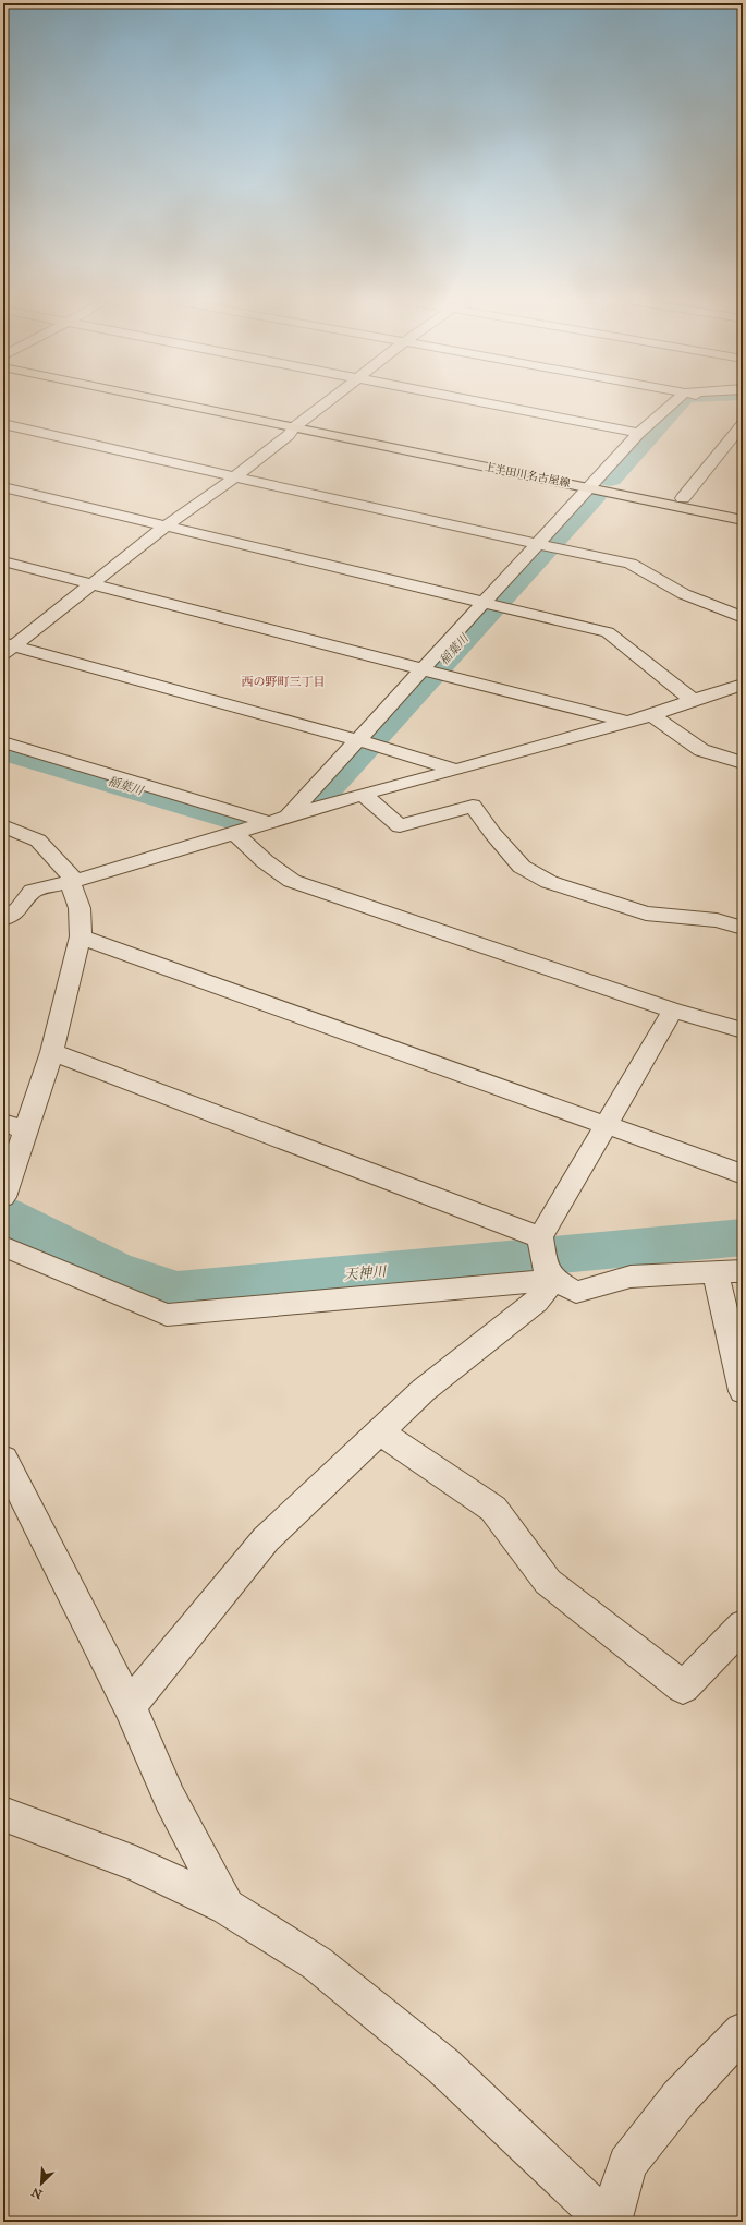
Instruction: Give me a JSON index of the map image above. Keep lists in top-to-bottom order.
{
  "streets": {
    "main road": ["上半田川名古屋線"]
  },
  "districts": ["西の野町三丁目"],
  "water": ["稲葉川", "天神川"],
  "north": "bottom left"
}
